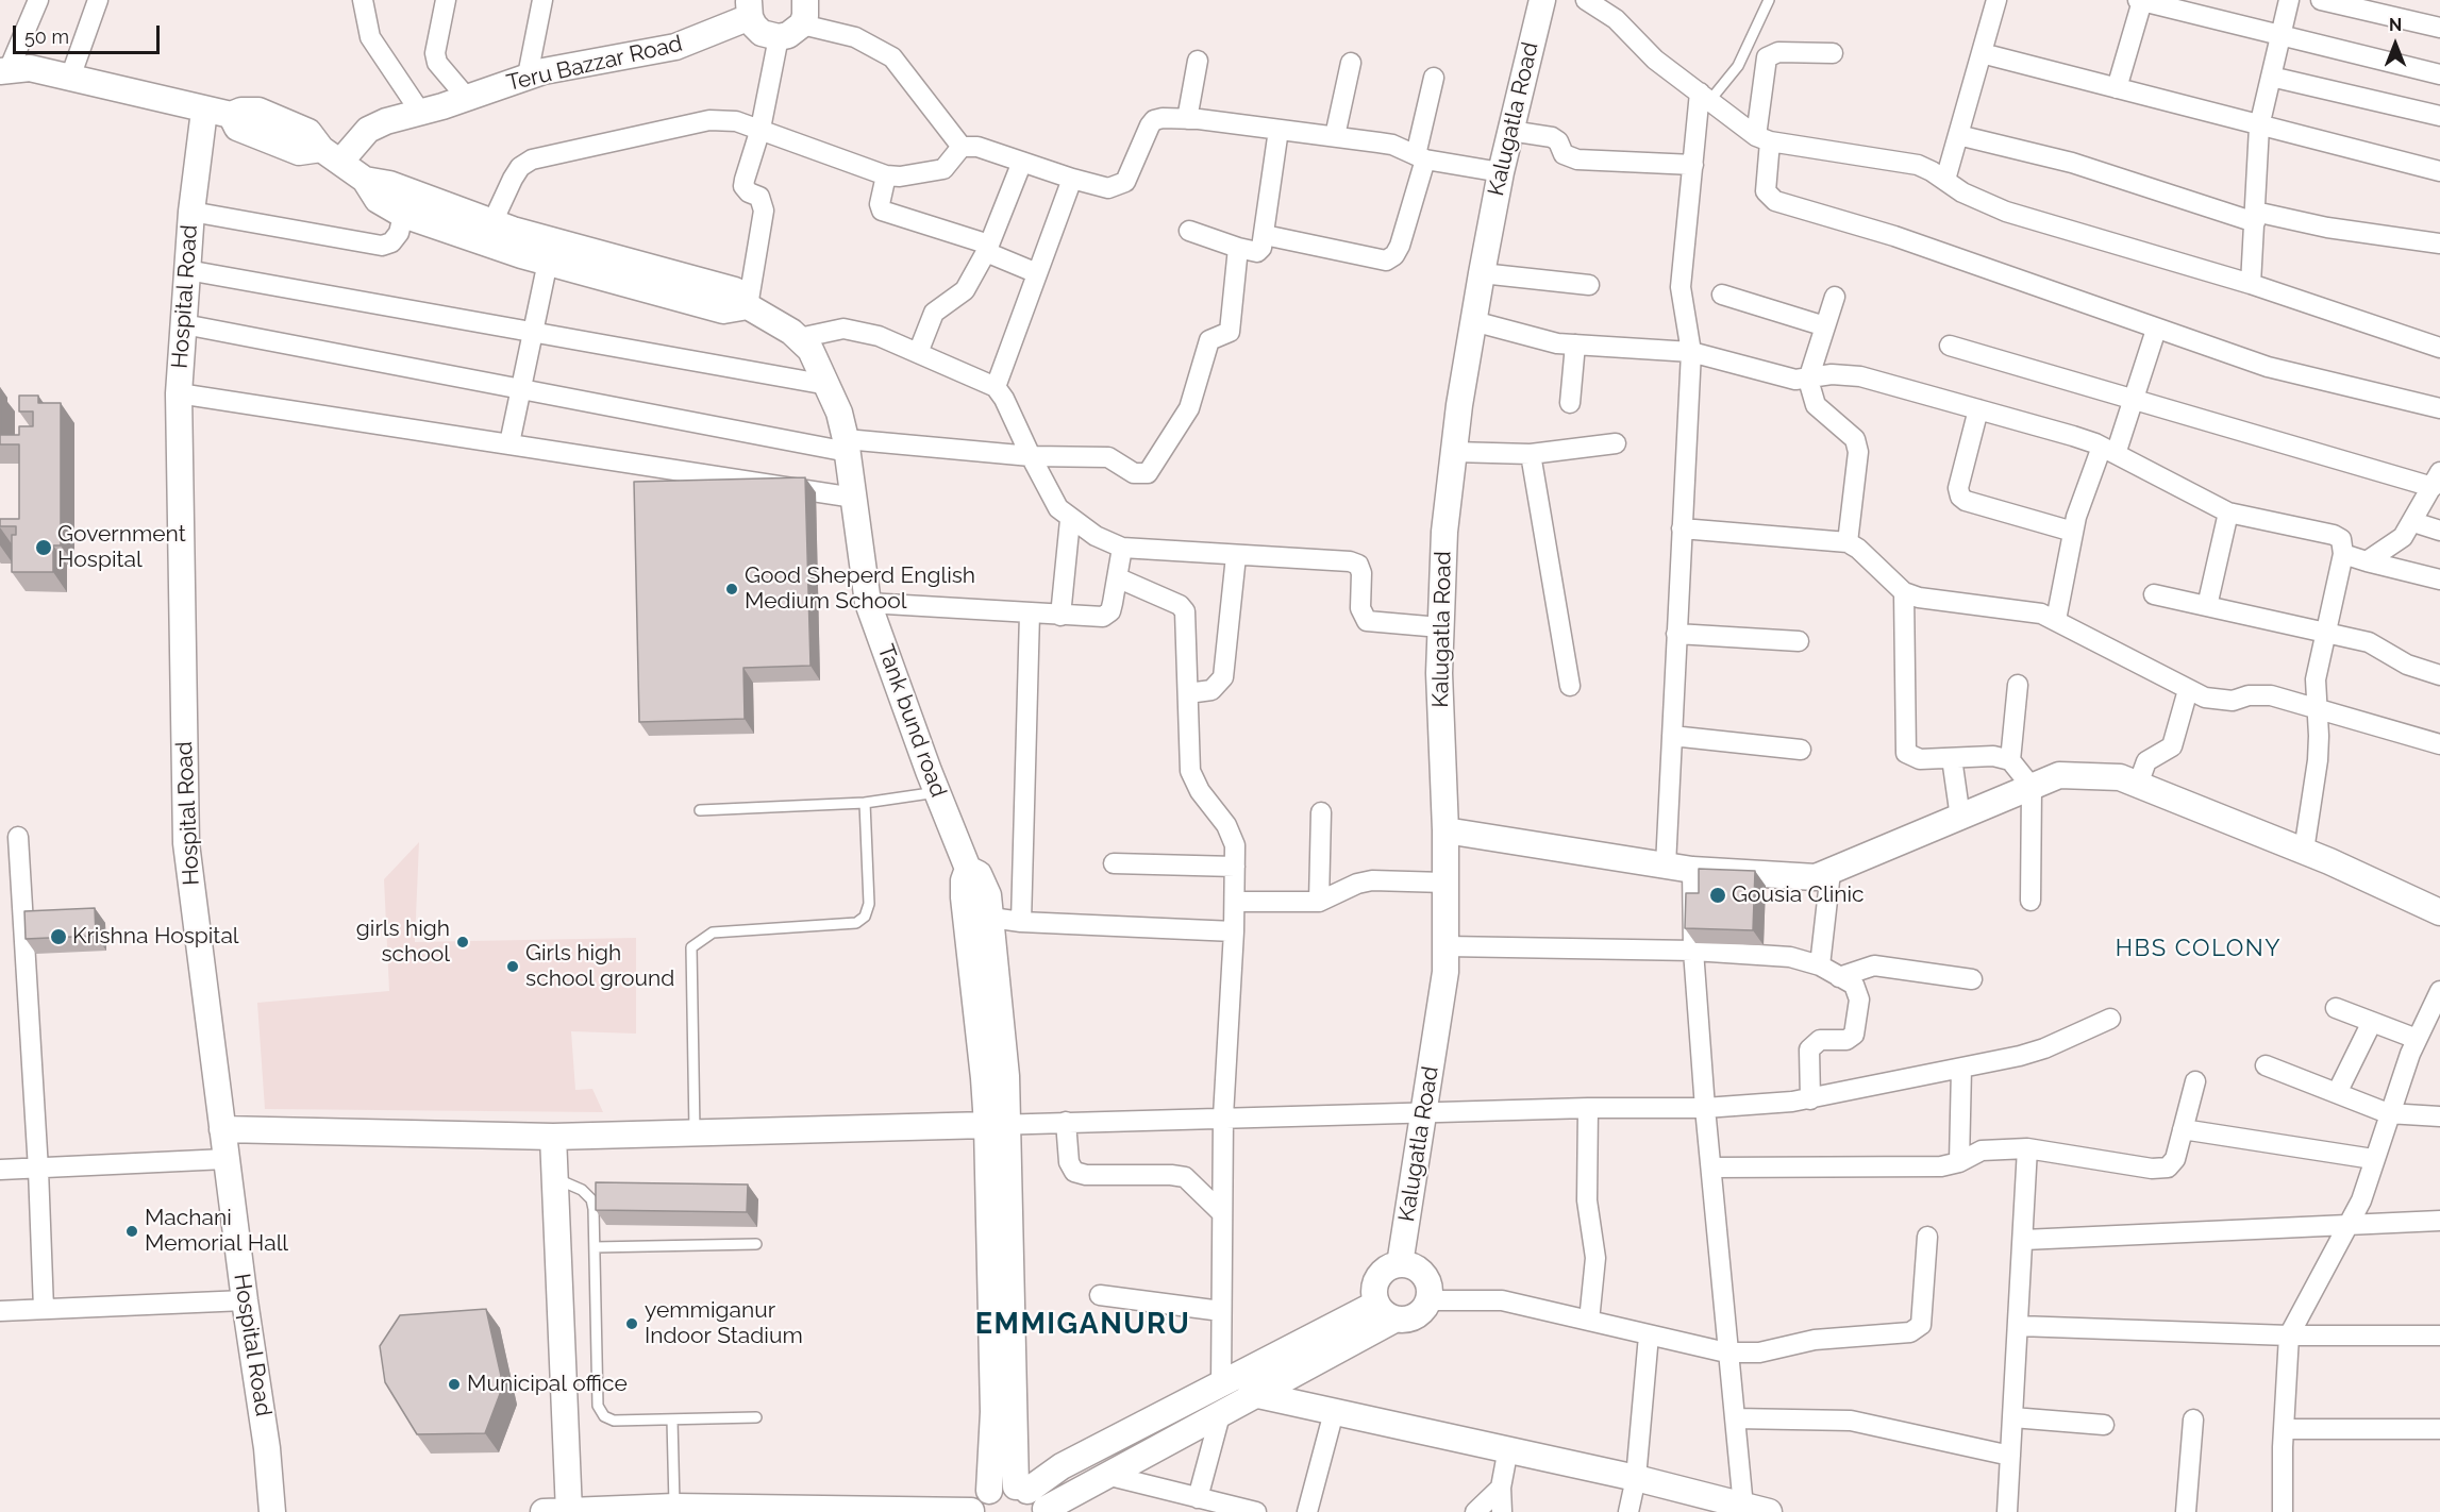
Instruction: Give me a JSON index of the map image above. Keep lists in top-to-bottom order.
{
  "streets": {
    "street": [
      "Teru Bazzar Road",
      "Kalugatla Road",
      "Hospital Road",
      "Tank bund road"
    ]
  },
  "districts": ["HBS COLONY", "EMMIGANURU"],
  "places": [
    "Government Hospital",
    "Good Sheperd English Medium School",
    "Gousia Clinic",
    "Krishna Hospital",
    "girls high school",
    "Girls high school ground",
    "Machani Memorial Hall",
    "yemmiganur Indoor Stadium",
    "Municipal office"
  ],
  "scale_bar": "50 m",
  "north": "top"
}
